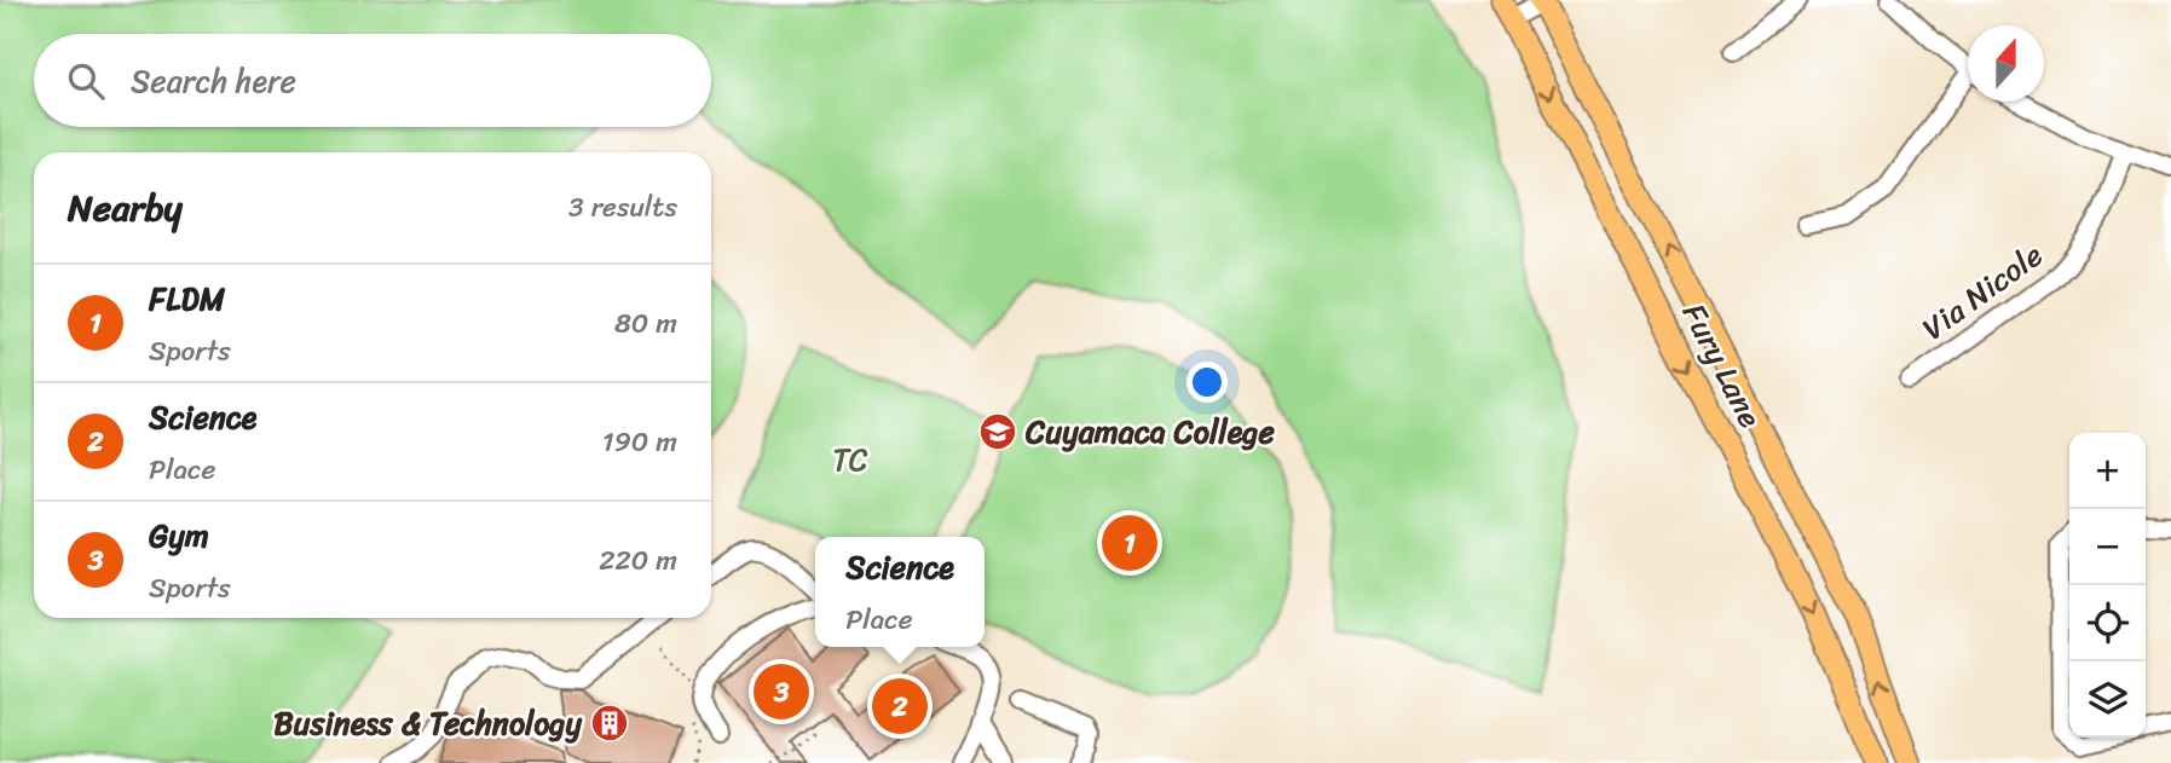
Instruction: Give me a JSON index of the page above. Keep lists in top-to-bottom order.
{
  "streets": {
    "main road": ["Fury Lane"],
    "street": ["Via Nicole"]
  },
  "parks": ["TC"],
  "places": {
    "school or university": ["Cuyamaca College"],
    "building": ["Business & Technology"]
  },
  "north": "top",
  "page": {
    "search": "Search here",
    "heading": ["Nearby", "3 results"],
    "list": [
      {
        "mark": "1",
        "name": "FLDM",
        "note": "Sports",
        "value": "80 m"
      },
      {
        "mark": "2",
        "name": "Science",
        "note": "Place",
        "value": "190 m"
      },
      {
        "mark": "3",
        "name": "Gym",
        "note": "Sports",
        "value": "220 m"
      }
    ],
    "map_buttons": ["+", "−"],
    "pins": ["1", "3", "2"],
    "popup": ["Science", "Place"]
  }
}
